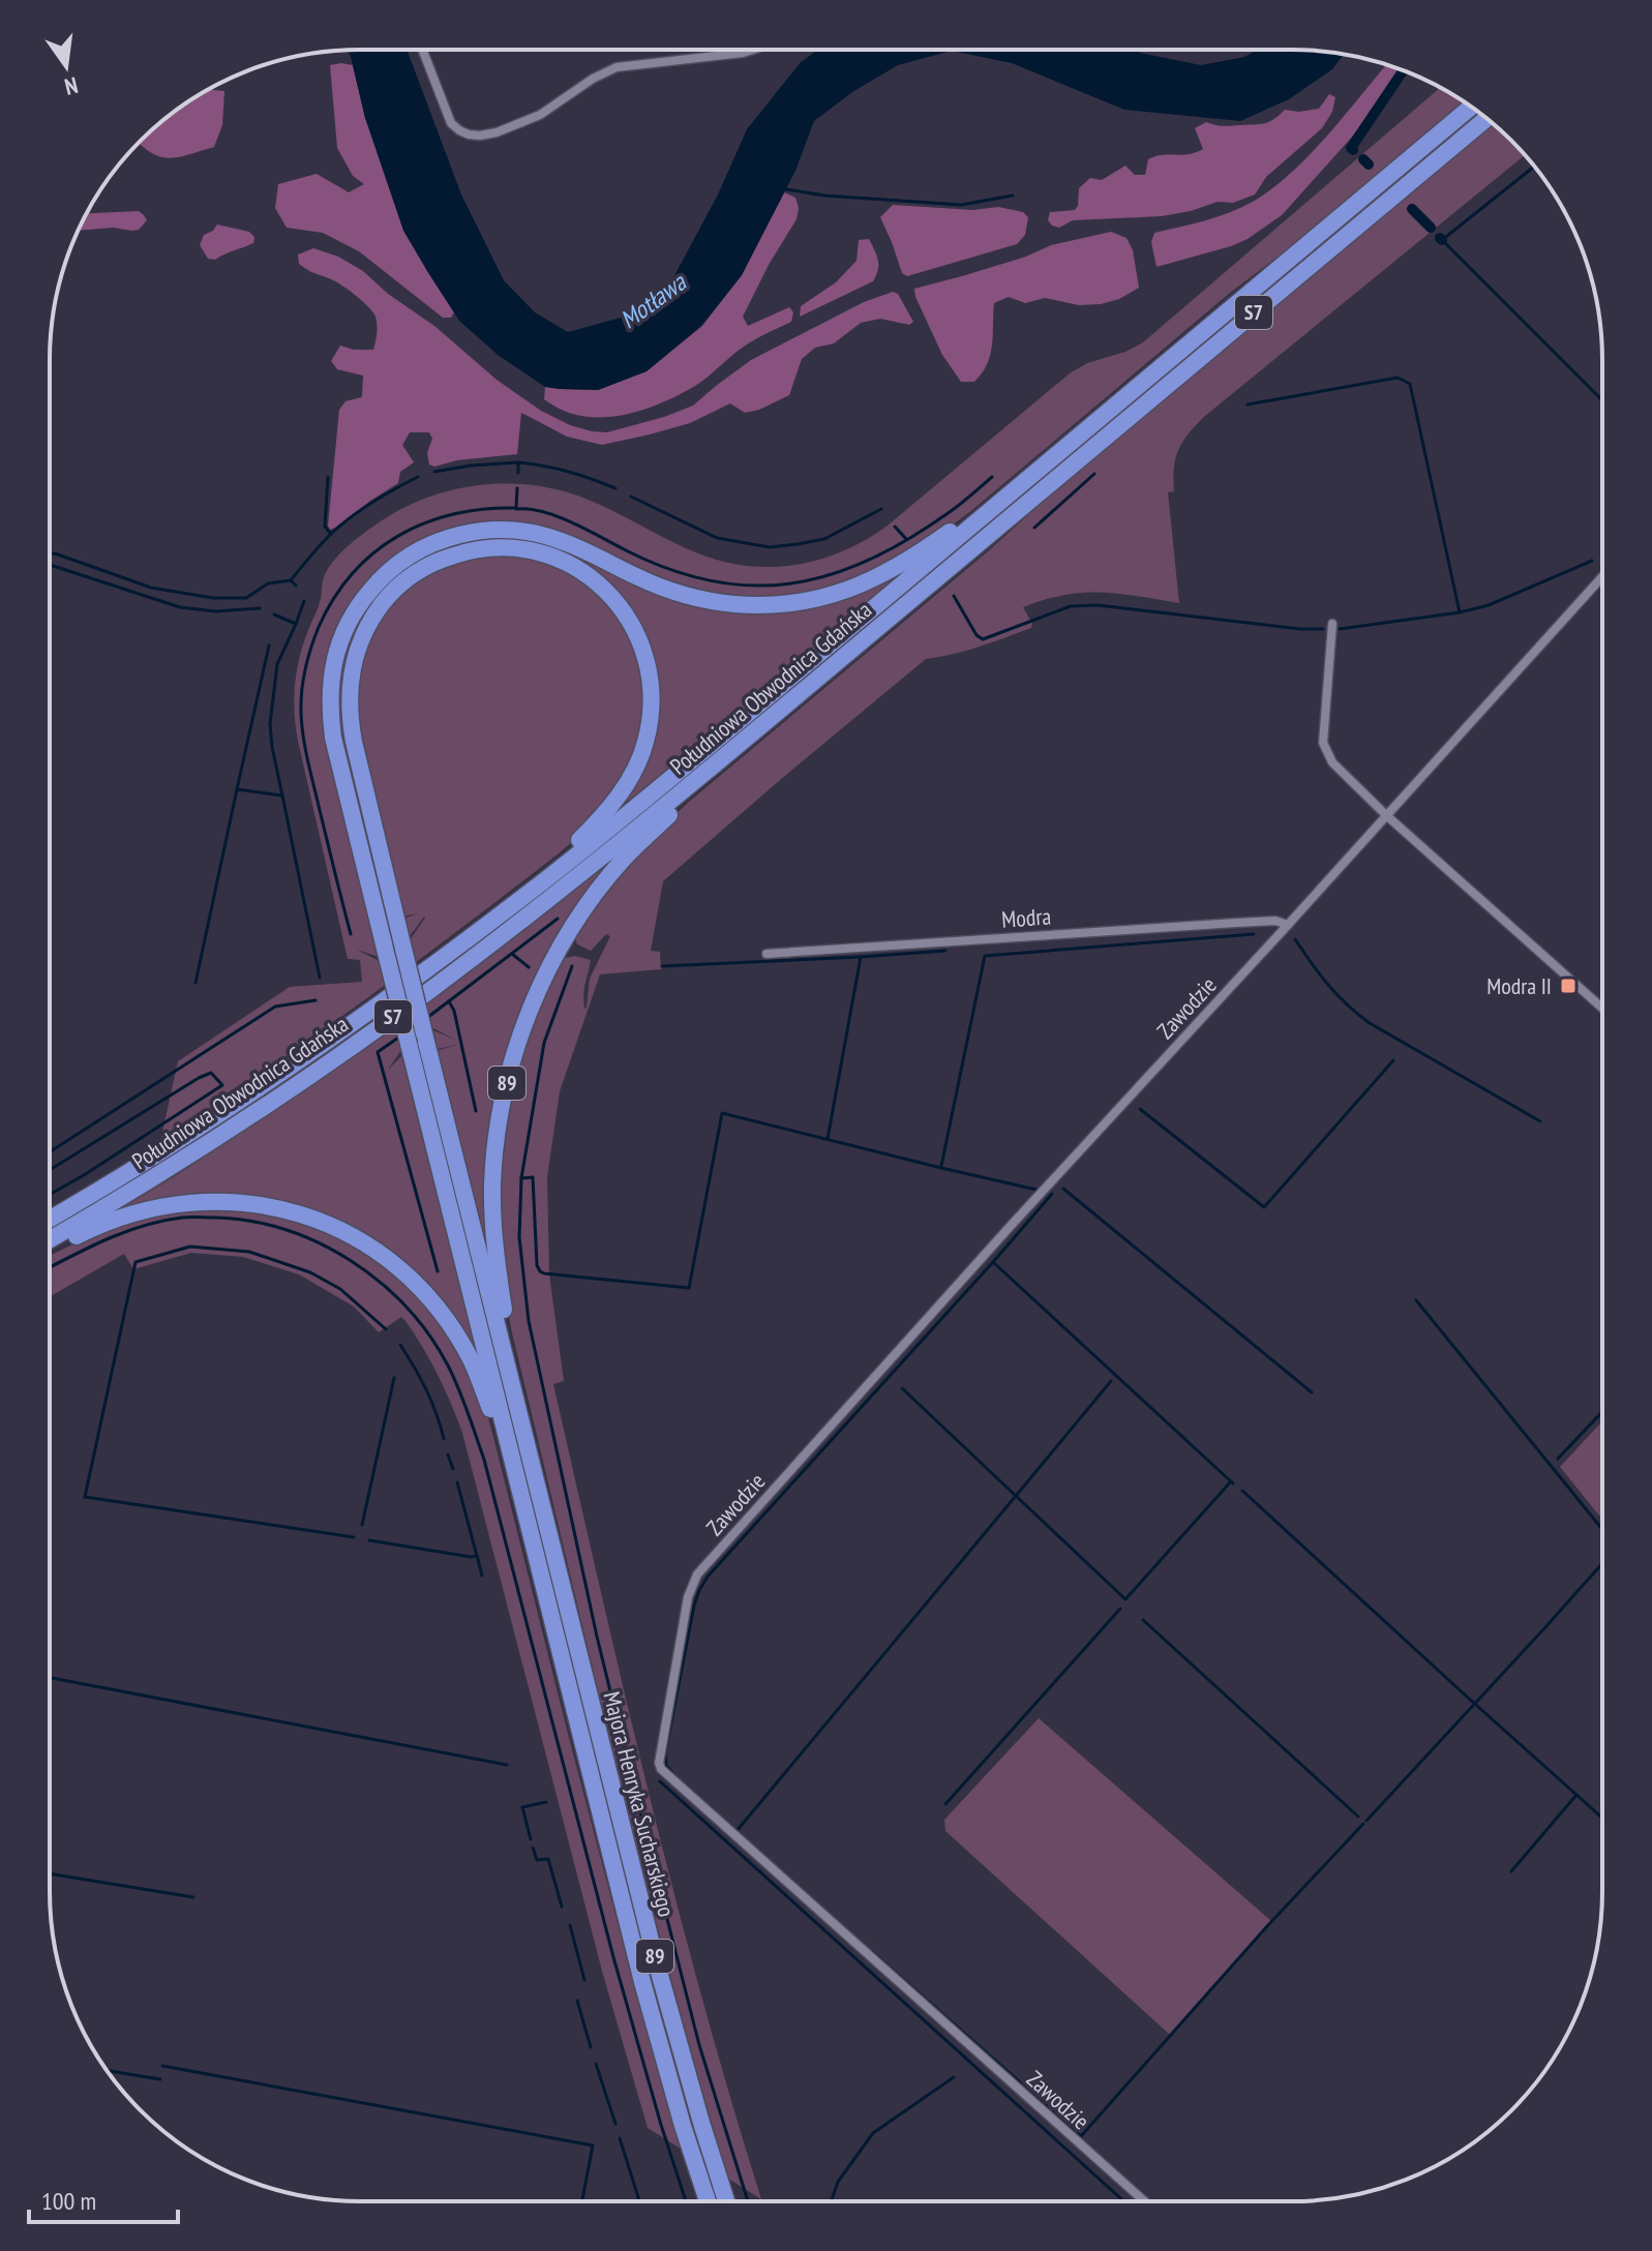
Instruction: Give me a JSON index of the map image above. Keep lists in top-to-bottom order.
{
  "streets": {
    "highway": [
      "S7",
      "Południowa Obwodnica Gdańska",
      "89",
      "Majora Henryka Sucharskiego"
    ],
    "street": ["Modra", "Zawodzie"]
  },
  "crossings": [
    ["Południowa Obwodnica Gdańska", "89"],
    ["Modra", "Zawodzie"],
    ["89", "Majora Henryka Sucharskiego"]
  ],
  "water": ["Motława"],
  "places": {
    "transit": ["Modra II"]
  },
  "scale_bar": "100 m",
  "north": "bottom"
}
